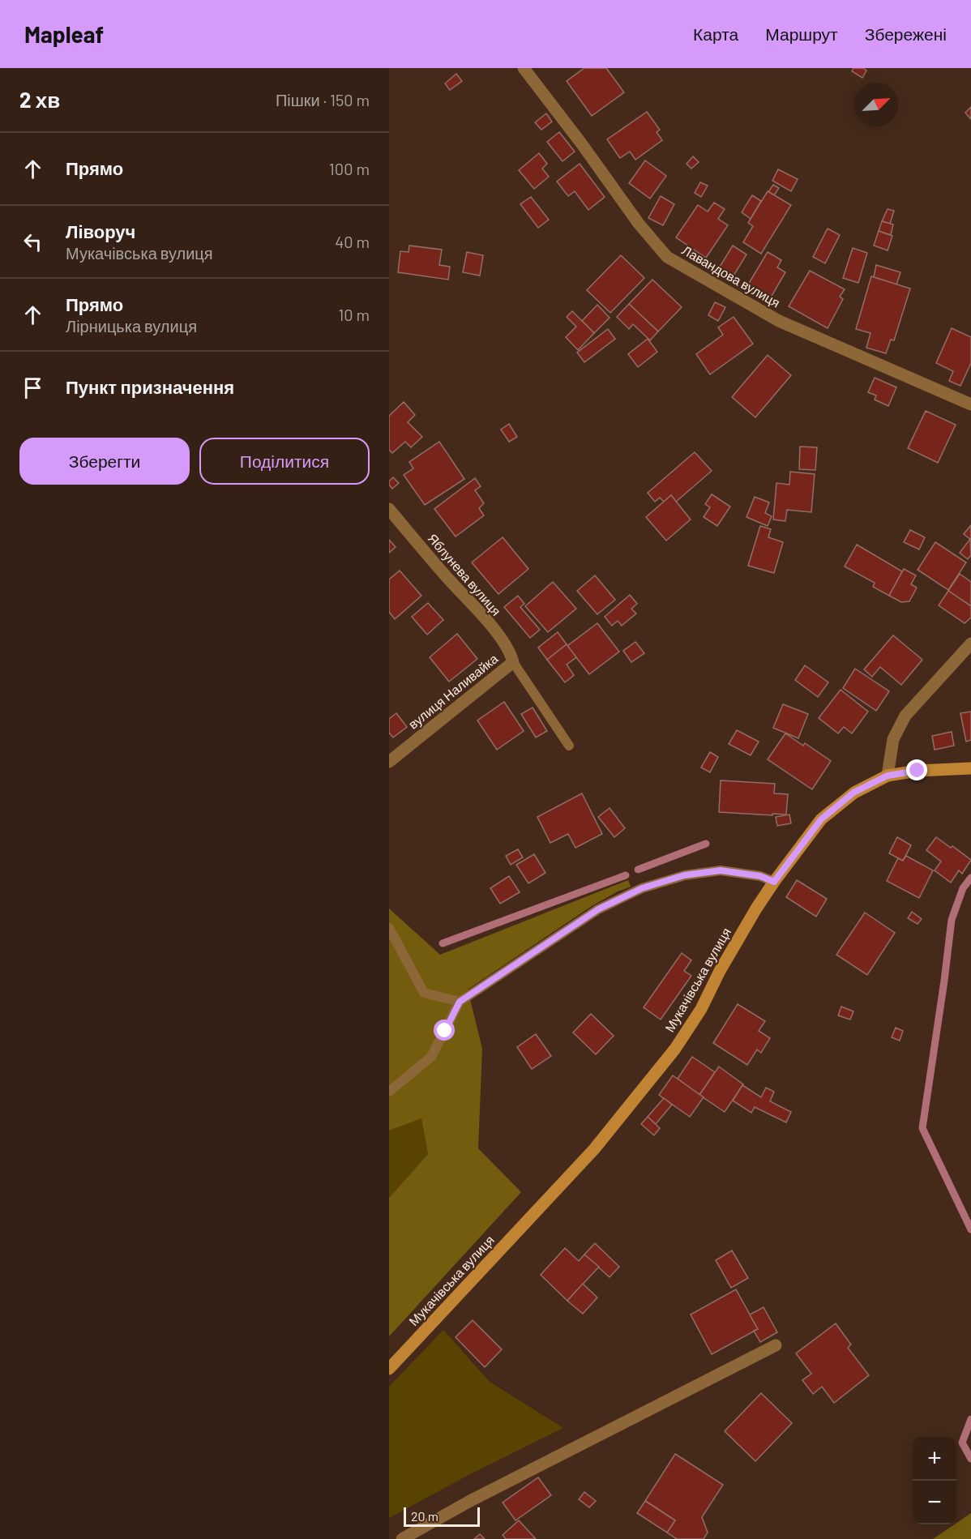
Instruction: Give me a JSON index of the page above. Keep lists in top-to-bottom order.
{
  "streets": {
    "street": [
      "Лавандова вулиця",
      "Яблунева вулиця",
      "вулиця Наливайка",
      "Мукачівська вулиця"
    ]
  },
  "crossings": [
    ["Яблунева вулиця", "вулиця Наливайка"]
  ],
  "scale_bar": "20 m",
  "north": "top right",
  "page": {
    "header": "Mapleaf",
    "nav": ["Карта", "Маршрут", "Збережені"],
    "heading": ["2 хв", "Пішки · 150 m"],
    "list": [
      ["Прямо", "100 m"],
      ["Ліворуч", "Мукачівська вулиця", "40 m"],
      ["Прямо", "Лірницька вулиця", "10 m"],
      "Пункт призначення"
    ],
    "buttons": ["Зберегти", "Поділитися"],
    "map_buttons": ["+", "−"],
    "scale": "20 m"
  }
}
